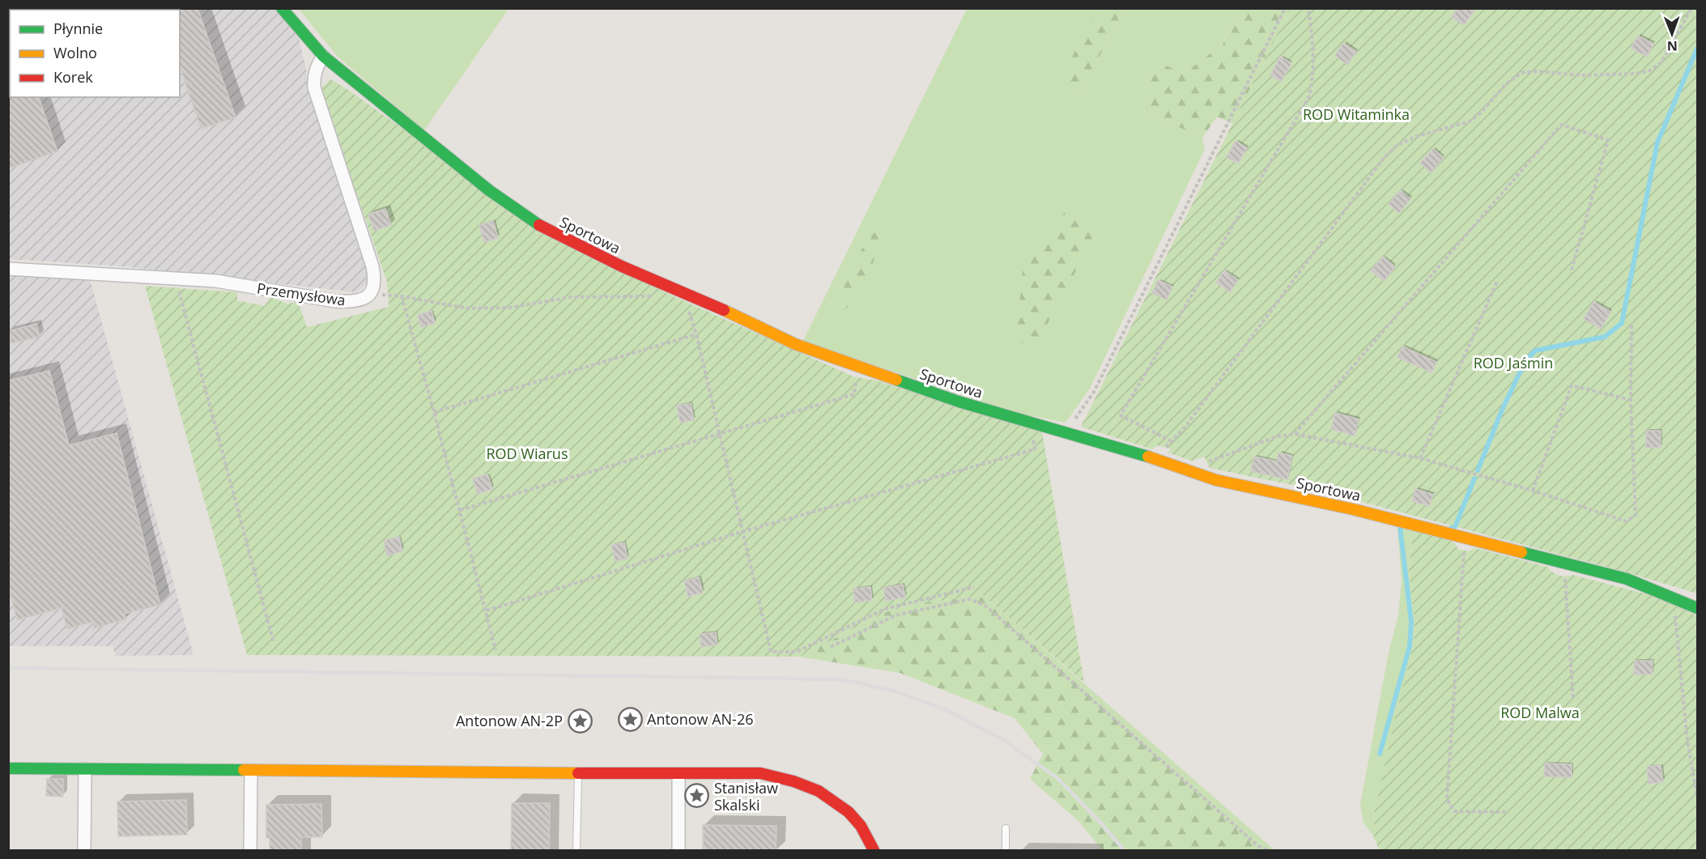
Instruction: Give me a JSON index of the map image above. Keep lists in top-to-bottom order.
{
  "streets": {
    "street": ["Sportowa", "Przemysłowa"]
  },
  "crossings": [
    ["Sportowa", "Przemysłowa"]
  ],
  "parks": [
    "ROD Witaminka",
    "ROD Jaśmin",
    "ROD Wiarus",
    "ROD Malwa"
  ],
  "places": {
    "place": ["Antonow AN-26", "Antonow AN-2P", "Stanisław Skalski"]
  },
  "legend": ["Płynnie", "Wolno", "Korek"],
  "north": "bottom"
}
